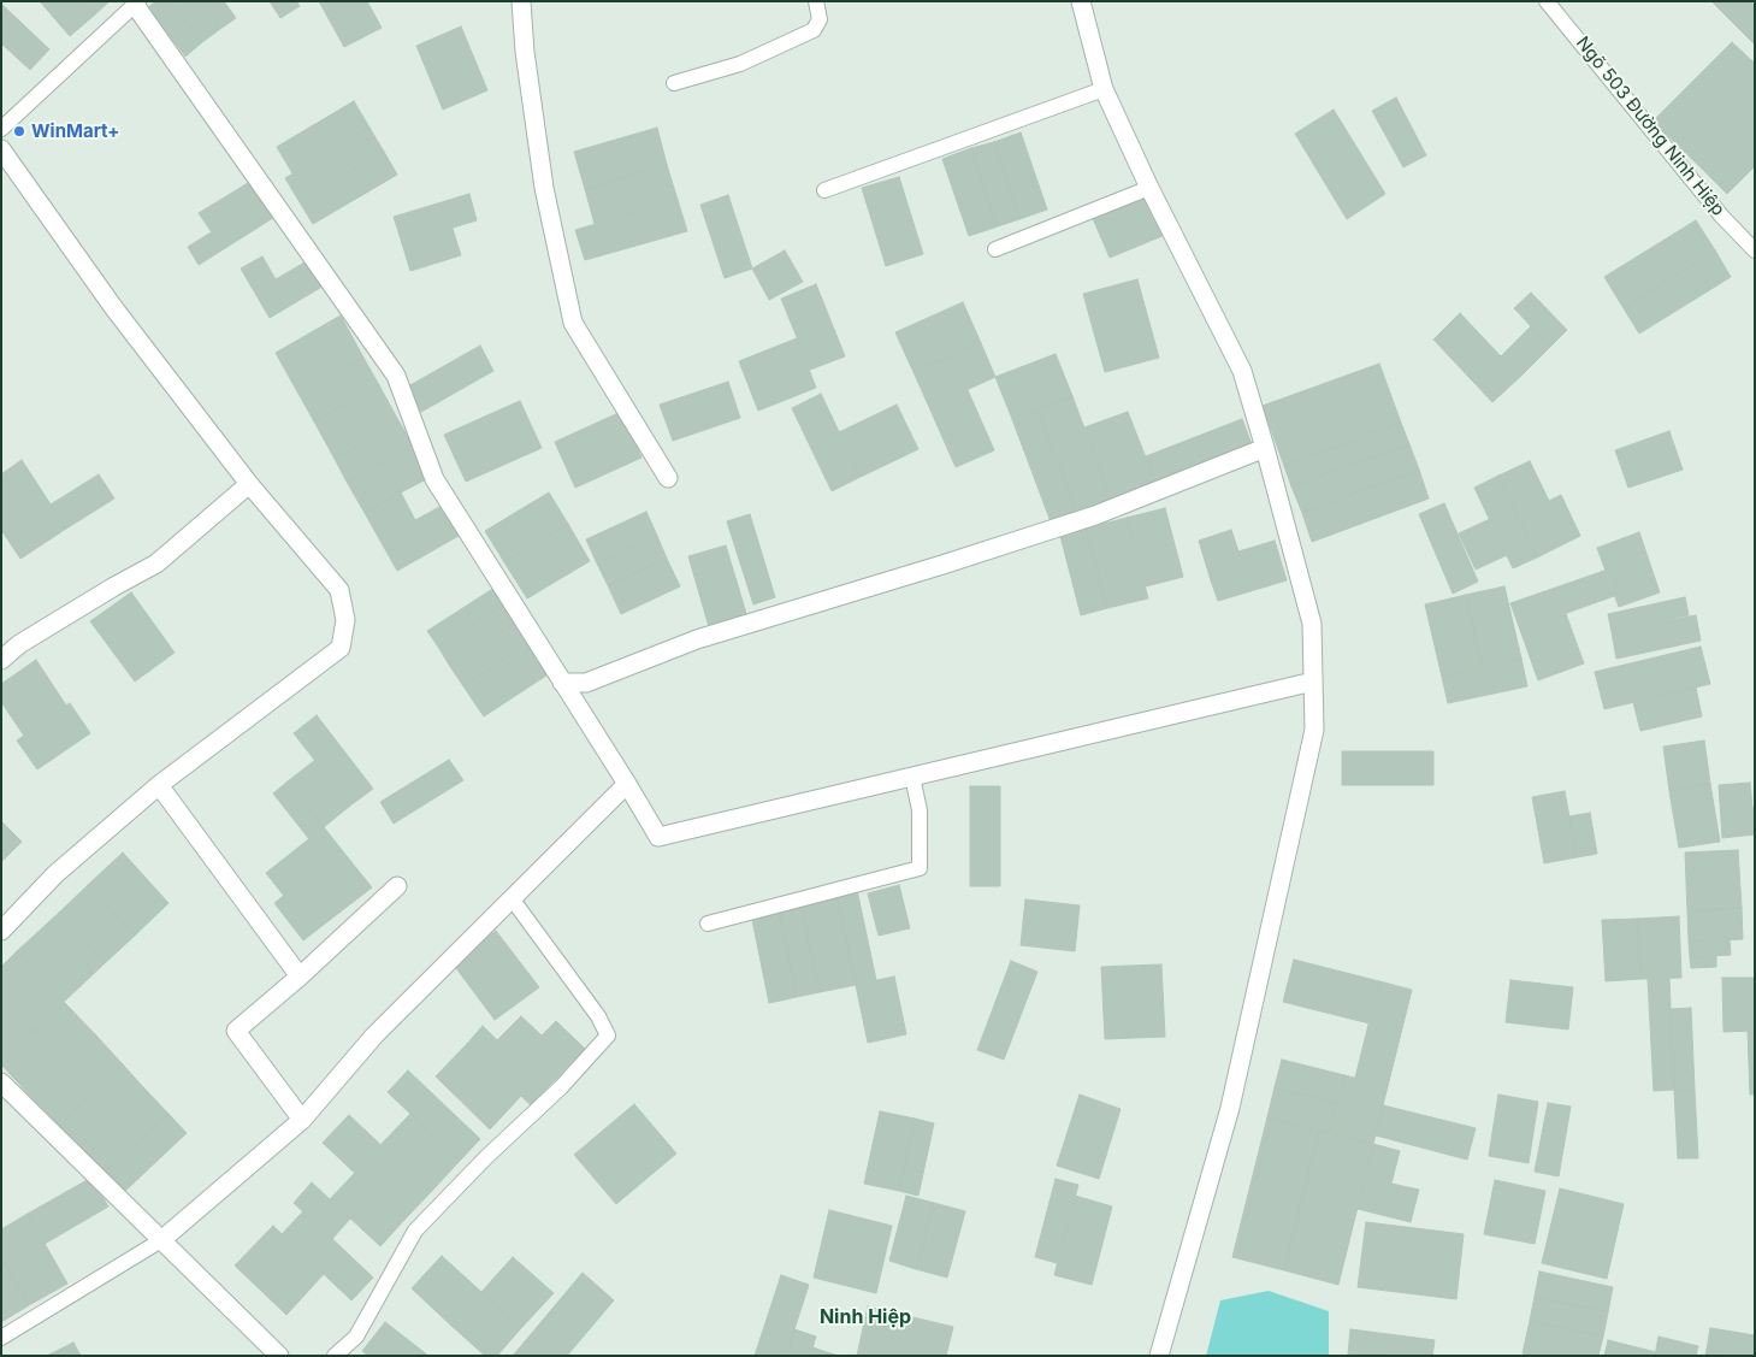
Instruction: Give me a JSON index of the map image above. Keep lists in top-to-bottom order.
{
  "streets": {
    "lane": ["Ngõ 503 Đường Ninh Hiệp"]
  },
  "districts": ["Ninh Hiệp"],
  "places": ["WinMart+"]
}
